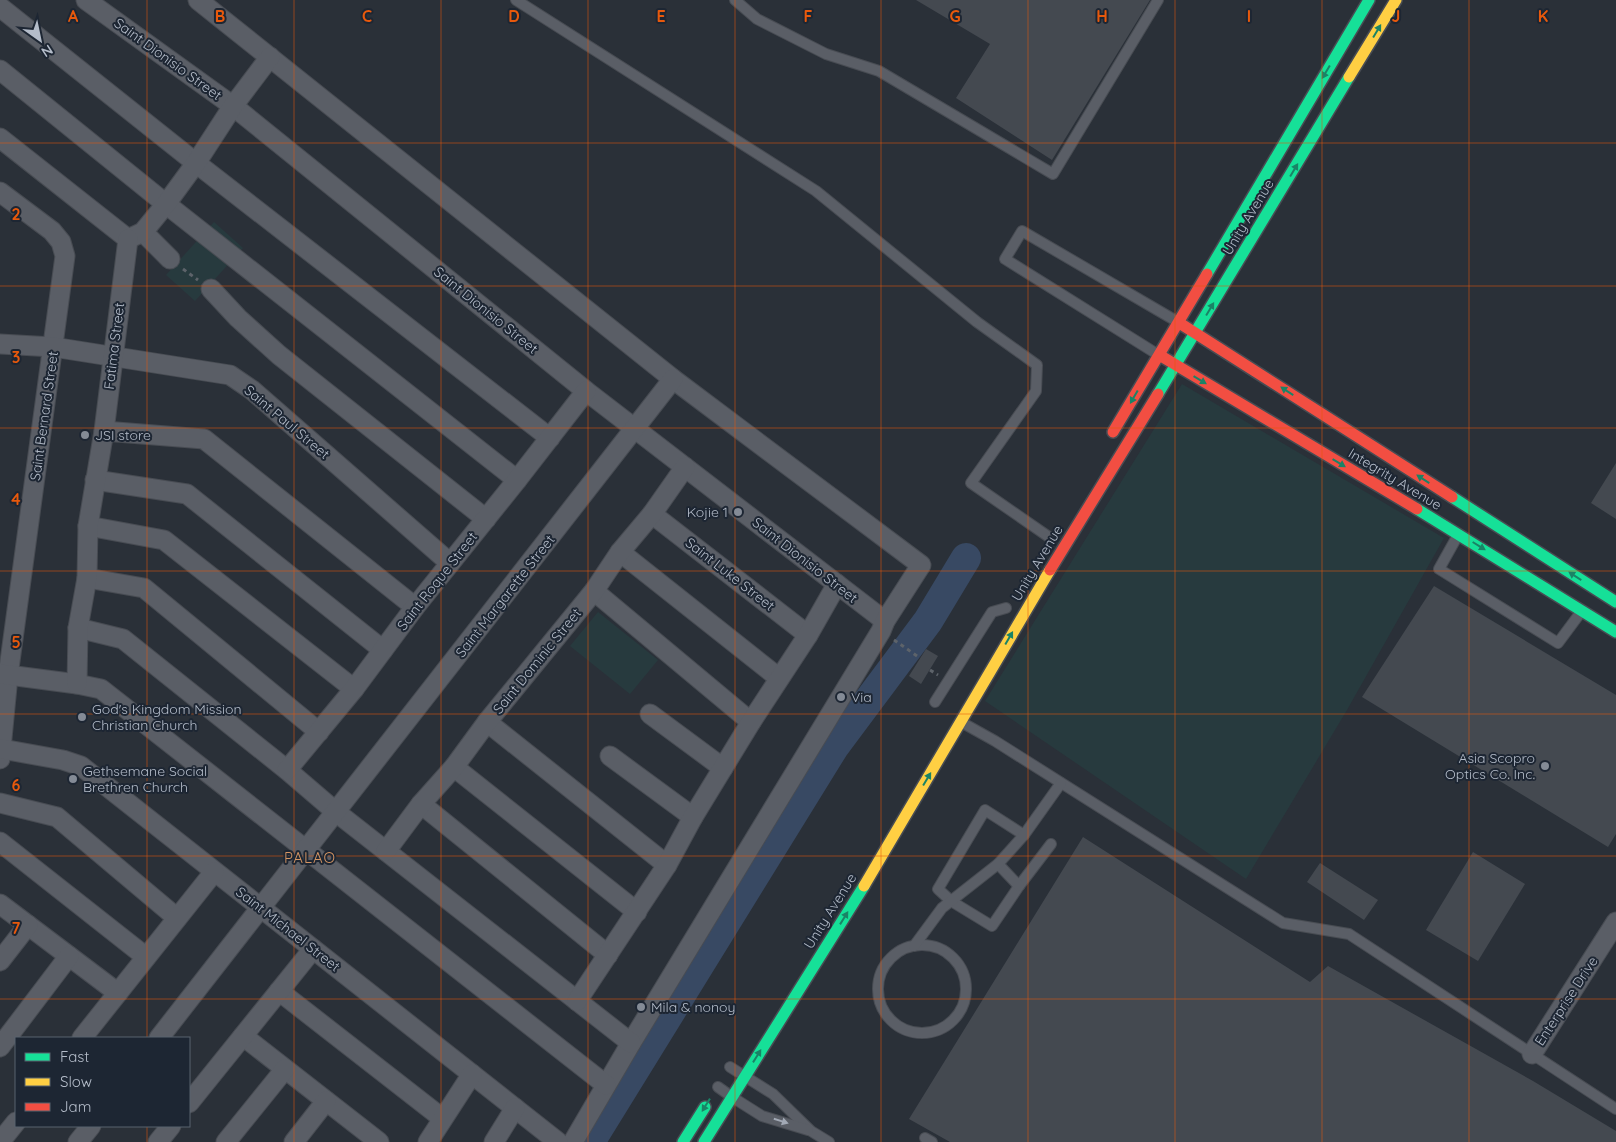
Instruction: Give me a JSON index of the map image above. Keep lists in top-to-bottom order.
{
  "streets": {
    "street": [
      "Saint Dionisio Street",
      "Unity Avenue",
      "Fatima Street",
      "Saint Bernard Street",
      "Saint Paul Street",
      "Integrity Avenue",
      "Saint Luke Street",
      "Saint Roque Street",
      "Saint Margarette Street",
      "Saint Dominic Street",
      "Saint Michael Street",
      "Enterprise Drive"
    ]
  },
  "crossings": [
    ["Saint Dionisio Street", "Saint Roque Street"],
    ["Saint Dionisio Street", "Saint Margarette Street"],
    ["Saint Dionisio Street", "Saint Dominic Street"],
    ["Unity Avenue", "Integrity Avenue"],
    ["Fatima Street", "Saint Paul Street"],
    ["Saint Bernard Street", "Saint Paul Street"],
    ["Saint Bernard Street", "Saint Michael Street"],
    ["Saint Paul Street", "Saint Roque Street"],
    ["Saint Luke Street", "Saint Dominic Street"],
    ["Saint Margarette Street", "Saint Michael Street"]
  ],
  "districts": ["PALAO"],
  "places": [
    "JSI store",
    "Kojie 1",
    "Via",
    "God's Kingdom Mission Christian Church",
    "Asia Scopro Optics Co. Inc.",
    "Gethsemane Social Brethren Church",
    "Mila & nonoy"
  ],
  "legend": ["Fast", "Slow", "Jam"],
  "north": "bottom right",
  "grid": {
    "columns": [
      "A",
      "B",
      "C",
      "D",
      "E",
      "F",
      "G",
      "H",
      "I",
      "J",
      "K"
    ],
    "rows": [
      "2",
      "3",
      "4",
      "5",
      "6",
      "7"
    ]
  }
}
